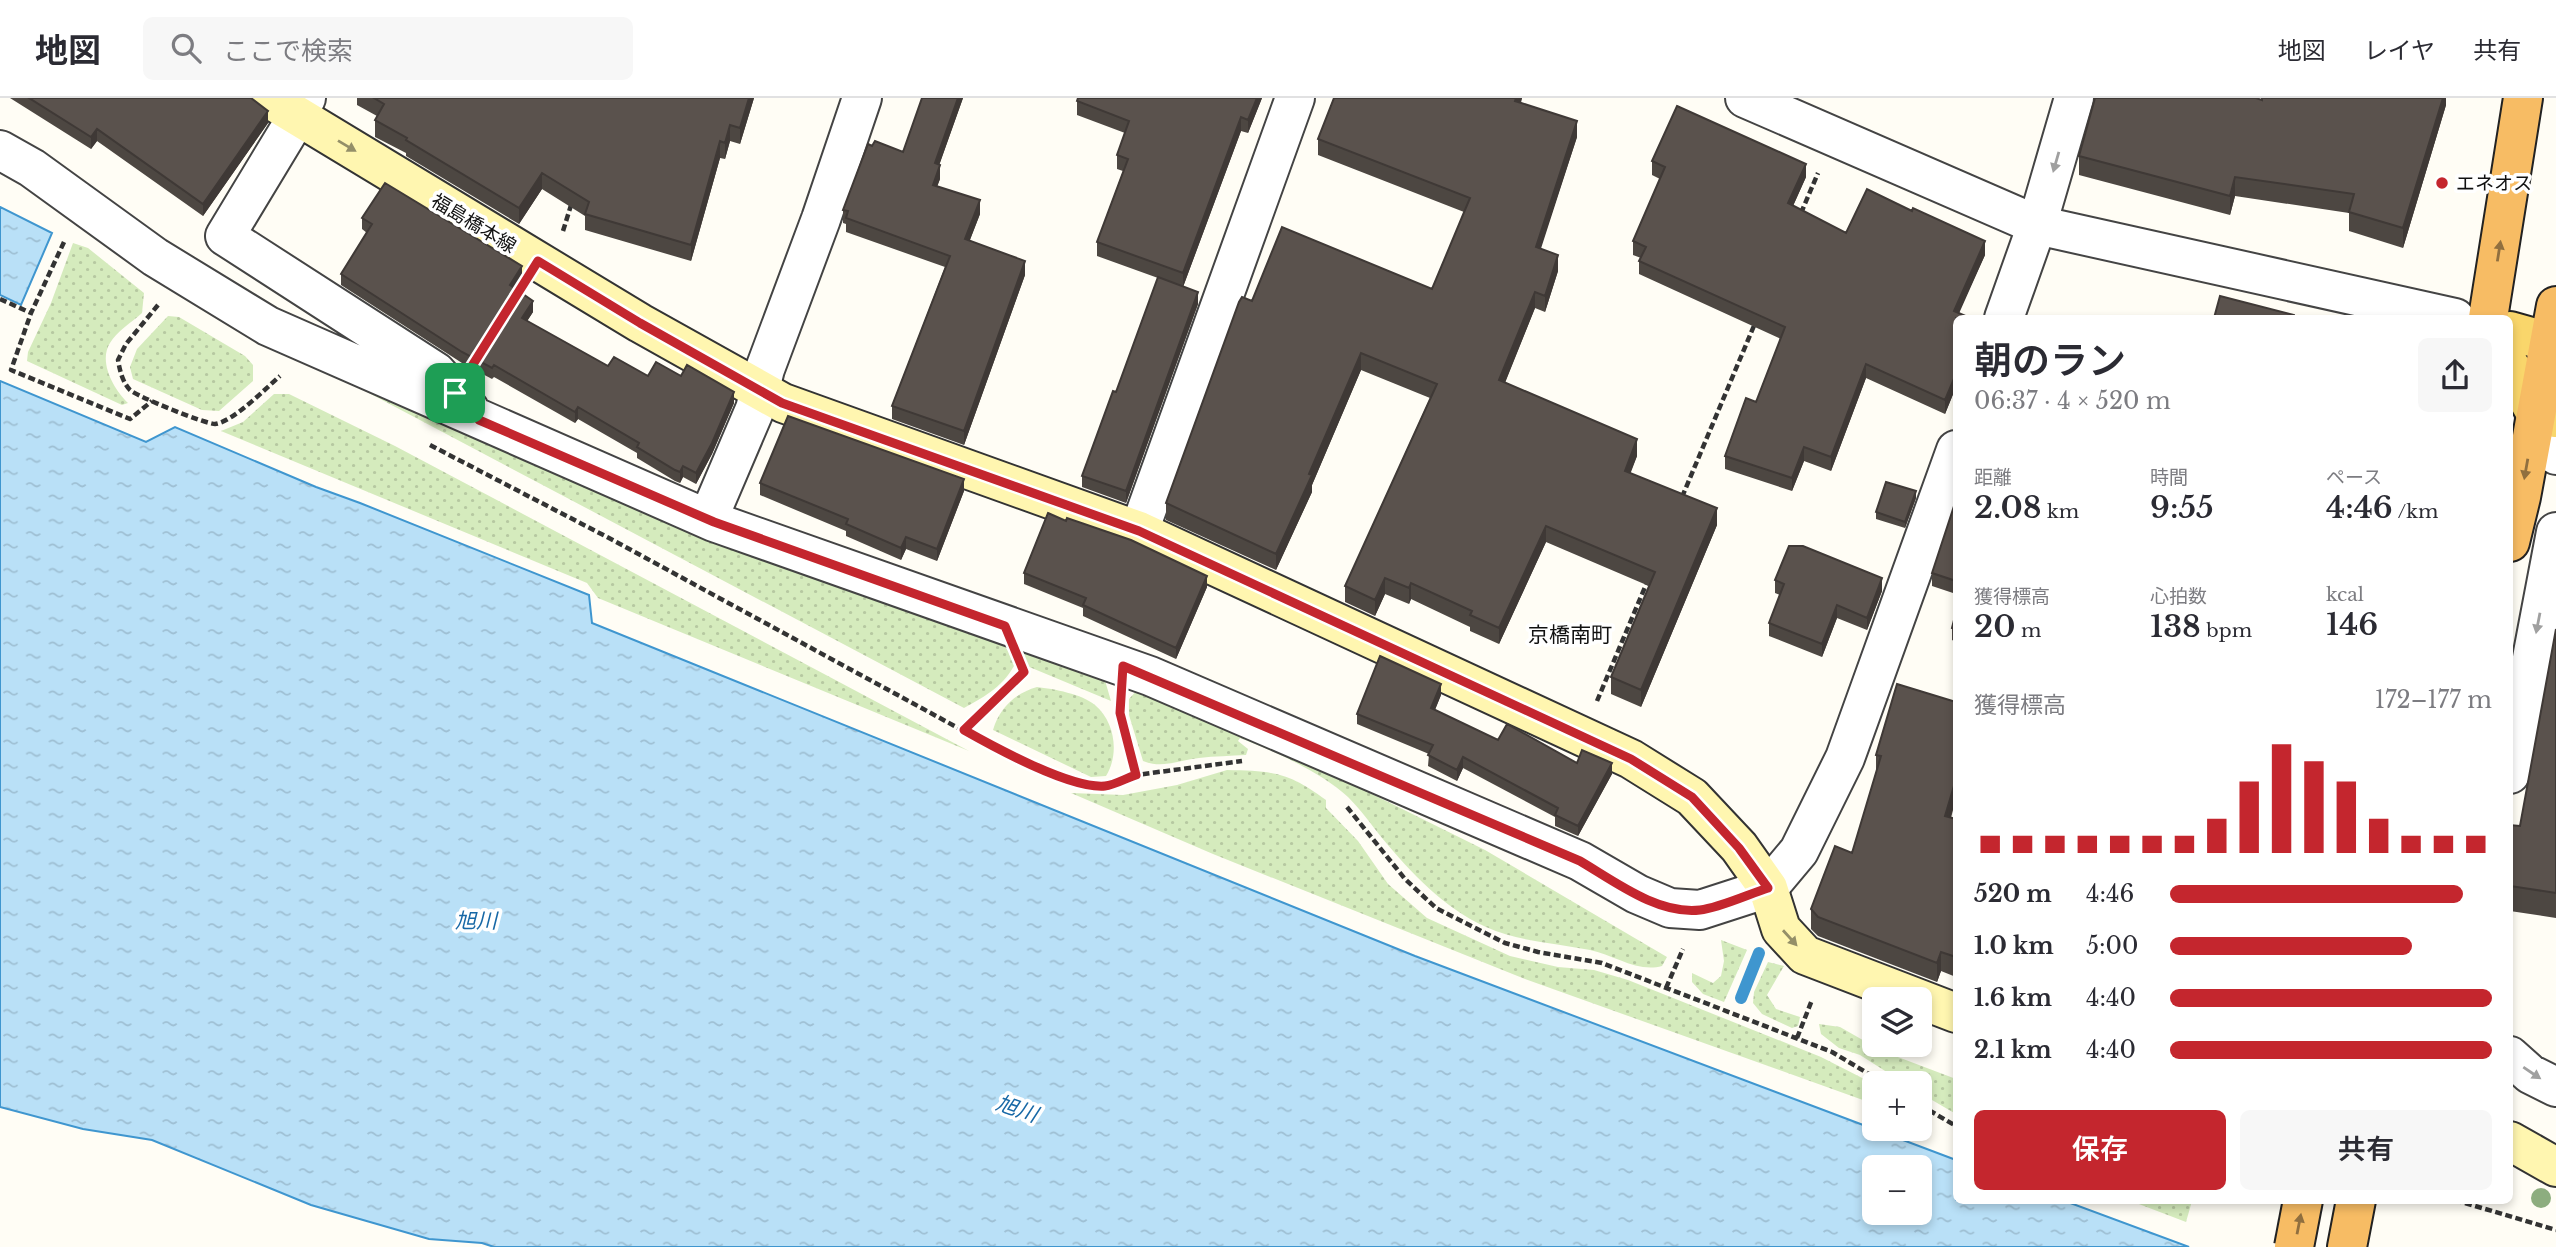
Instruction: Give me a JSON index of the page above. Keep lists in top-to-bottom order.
{
  "streets": {
    "main road": ["福島橋本線"]
  },
  "districts": ["京橋南町"],
  "water": ["旭川"],
  "places": ["エネオス"],
  "page": {
    "header": "地図",
    "search": "ここで検索",
    "nav": ["地図", "レイヤ", "共有"],
    "heading": ["朝のラン", "06:37 · 4 × 520 m"],
    "stats": [
      ["距離", "2.08 km"],
      ["時間", "9:55"],
      ["ペース", "4:46 /km"],
      ["獲得標高", "20 m"],
      ["心拍数", "138 bpm"],
      ["kcal", "146"]
    ],
    "chart": ["獲得標高", "172–177 m"],
    "list": [
      {
        "name": "520 m",
        "note": "4:46"
      },
      {
        "name": "1.0 km",
        "note": "5:00"
      },
      {
        "name": "1.6 km",
        "note": "4:40"
      },
      {
        "name": "2.1 km",
        "note": "4:40"
      }
    ],
    "map_buttons": ["+", "−"],
    "buttons": ["保存", "共有"]
  }
}
